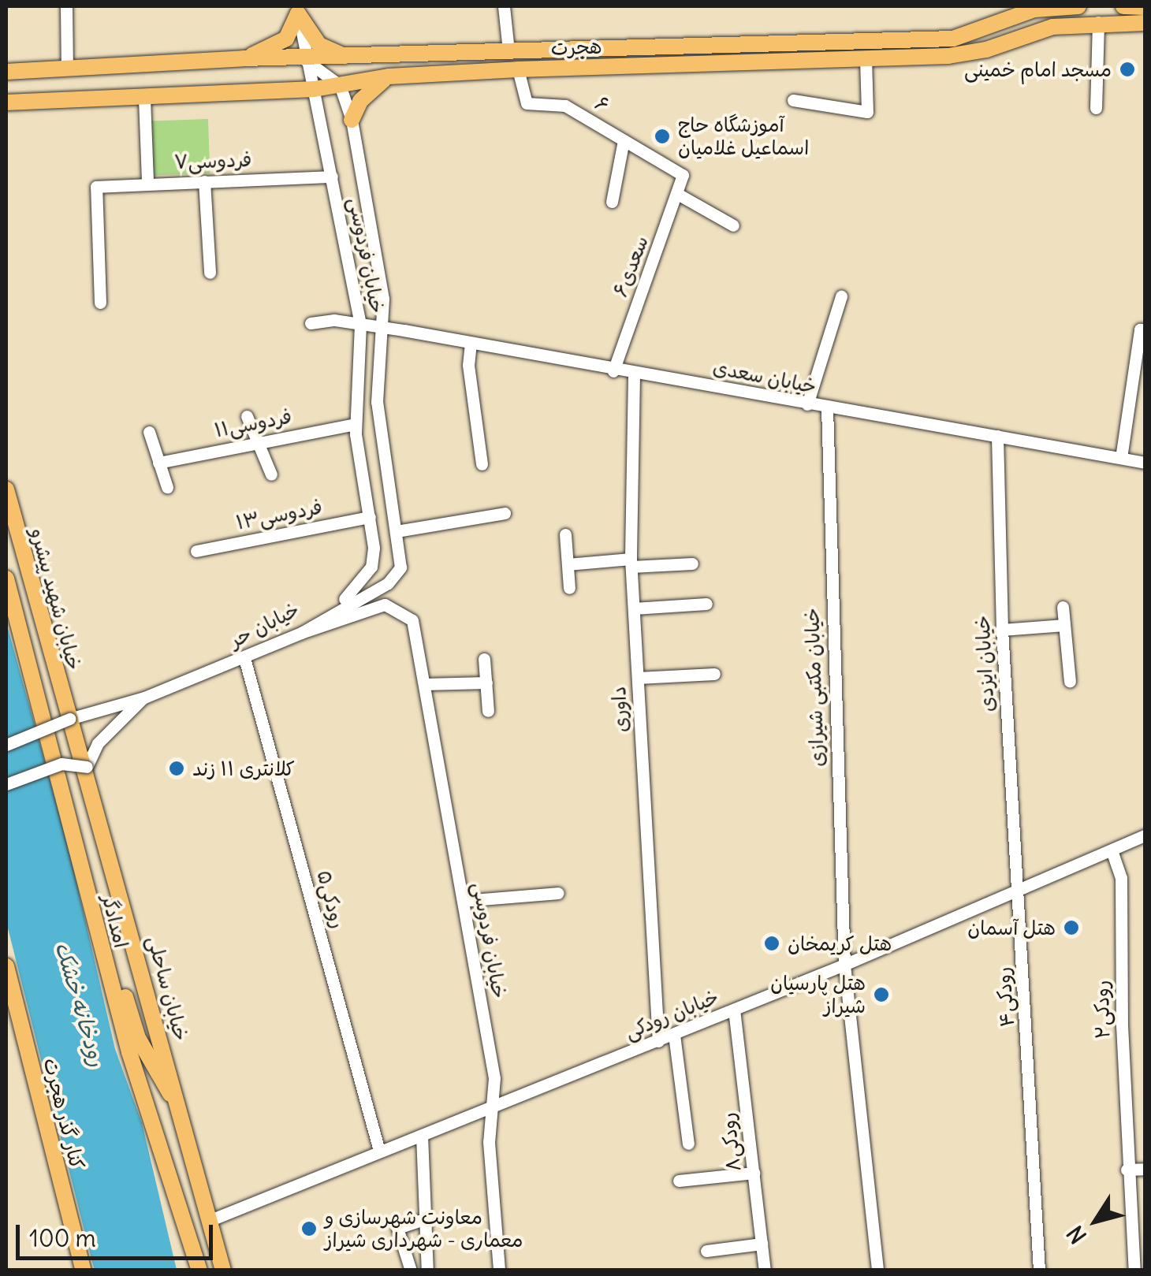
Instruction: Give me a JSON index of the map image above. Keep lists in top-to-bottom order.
{
  "streets": {
    "main road": [
      "هجرت",
      "خیابان شهید پیشرو",
      "امدادگر",
      "خیابان ساحلی",
      "کنار گذر هجرت"
    ],
    "street": [
      "۶",
      "فردوسی۷",
      "خیابان فردوسی",
      "سعدی۶",
      "خیابان سعدی",
      "فردوسی۱۱",
      "فردوسی۱۳",
      "خیابان حر",
      "خیابان ایزدی",
      "خیابان مکتبی شیرازی",
      "داوری",
      "رودکی۵",
      "رودکی۴",
      "رودکی۲",
      "خیابان رودکی",
      "رودکی۸"
    ]
  },
  "crossings": [
    ["هجرت", "۶"],
    ["هجرت", "خیابان فردوسی"],
    ["۶", "سعدی۶"],
    ["فردوسی۷", "خیابان فردوسی"],
    ["خیابان فردوسی", "خیابان سعدی"],
    ["خیابان فردوسی", "فردوسی۱۱"],
    ["خیابان فردوسی", "فردوسی۱۳"],
    ["خیابان فردوسی", "خیابان حر"],
    ["خیابان فردوسی", "خیابان رودکی"],
    ["سعدی۶", "خیابان سعدی"],
    ["خیابان سعدی", "خیابان ایزدی"],
    ["خیابان سعدی", "خیابان مکتبی شیرازی"],
    ["خیابان سعدی", "داوری"],
    ["خیابان شهید پیشرو", "خیابان حر"],
    ["خیابان شهید پیشرو", "خیابان ساحلی"],
    ["خیابان حر", "رودکی۵"],
    ["خیابان حر", "خیابان ساحلی"],
    ["خیابان ایزدی", "رودکی۴"],
    ["خیابان ایزدی", "خیابان رودکی"],
    ["خیابان مکتبی شیرازی", "خیابان رودکی"],
    ["داوری", "خیابان رودکی"],
    ["رودکی۵", "خیابان رودکی"],
    ["خیابان ساحلی", "خیابان رودکی"],
    ["رودکی۴", "خیابان رودکی"],
    ["رودکی۲", "خیابان رودکی"],
    ["خیابان رودکی", "رودکی۸"]
  ],
  "water": ["رودخانه خشک"],
  "places": [
    "مسجد امام خمینی",
    "آموزشگاه حاج اسماعیل غلامیان",
    "کلانتری ۱۱ زند",
    "هتل آسمان",
    "هتل کریمخان",
    "هتل پارسیان شیراز",
    "معاونت شهرسازی و معماری - شهرداری شیراز"
  ],
  "scale_bar": "100 m",
  "north": "bottom left"
}
